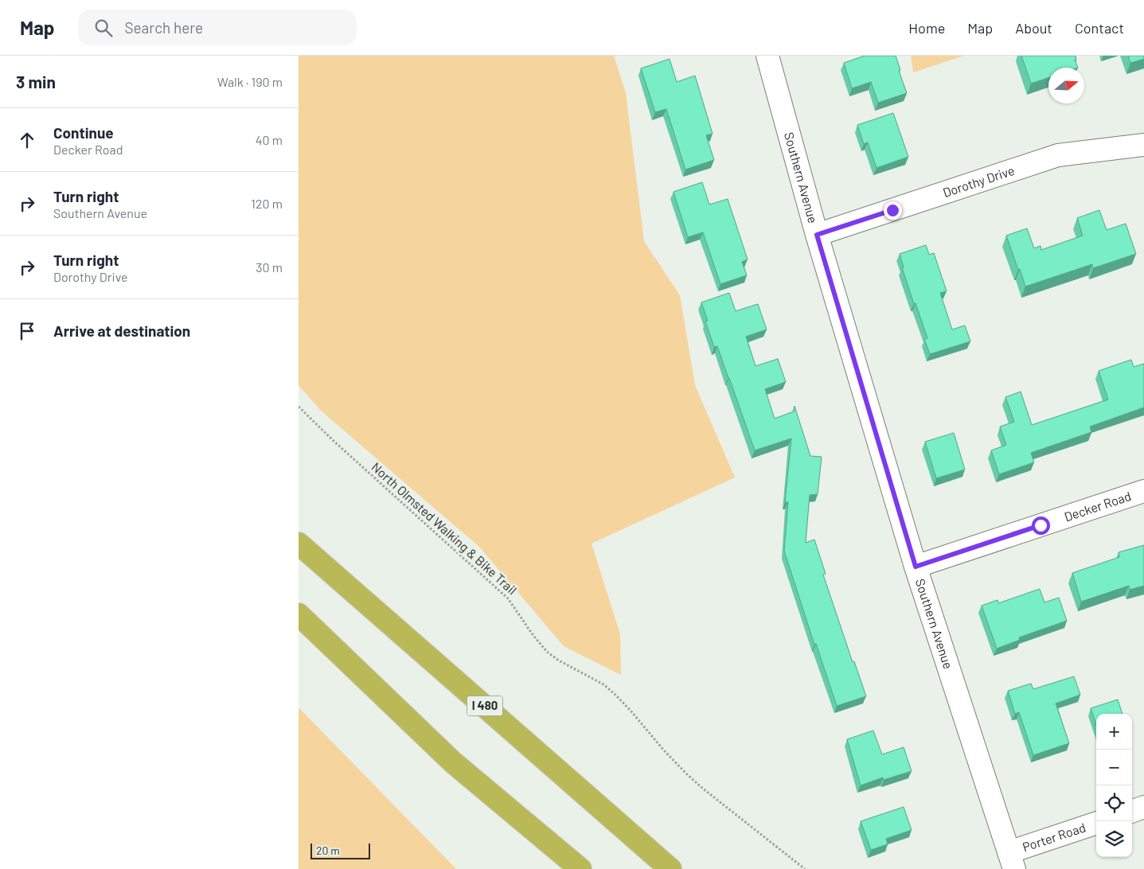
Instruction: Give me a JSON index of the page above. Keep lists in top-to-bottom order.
{
  "streets": {
    "highway": ["I 480"],
    "street": [
      "Southern Avenue",
      "Dorothy Drive",
      "Decker Road",
      "Porter Road"
    ],
    "path": ["North Olmsted Walking & Bike Trail"]
  },
  "crossings": [
    ["Southern Avenue", "Dorothy Drive"],
    ["Southern Avenue", "Decker Road"],
    ["Southern Avenue", "Porter Road"]
  ],
  "scale_bar": "20 m",
  "north": "right",
  "page": {
    "header": "Map",
    "search": "Search here",
    "nav": [
      "Home",
      "Map",
      "About",
      "Contact"
    ],
    "heading": ["3 min", "Walk · 190 m"],
    "list": [
      ["Continue", "Decker Road", "40 m"],
      ["Turn right", "Southern Avenue", "120 m"],
      ["Turn right", "Dorothy Drive", "30 m"],
      "Arrive at destination"
    ],
    "map_buttons": ["+", "−"],
    "scale": "20 m"
  }
}
